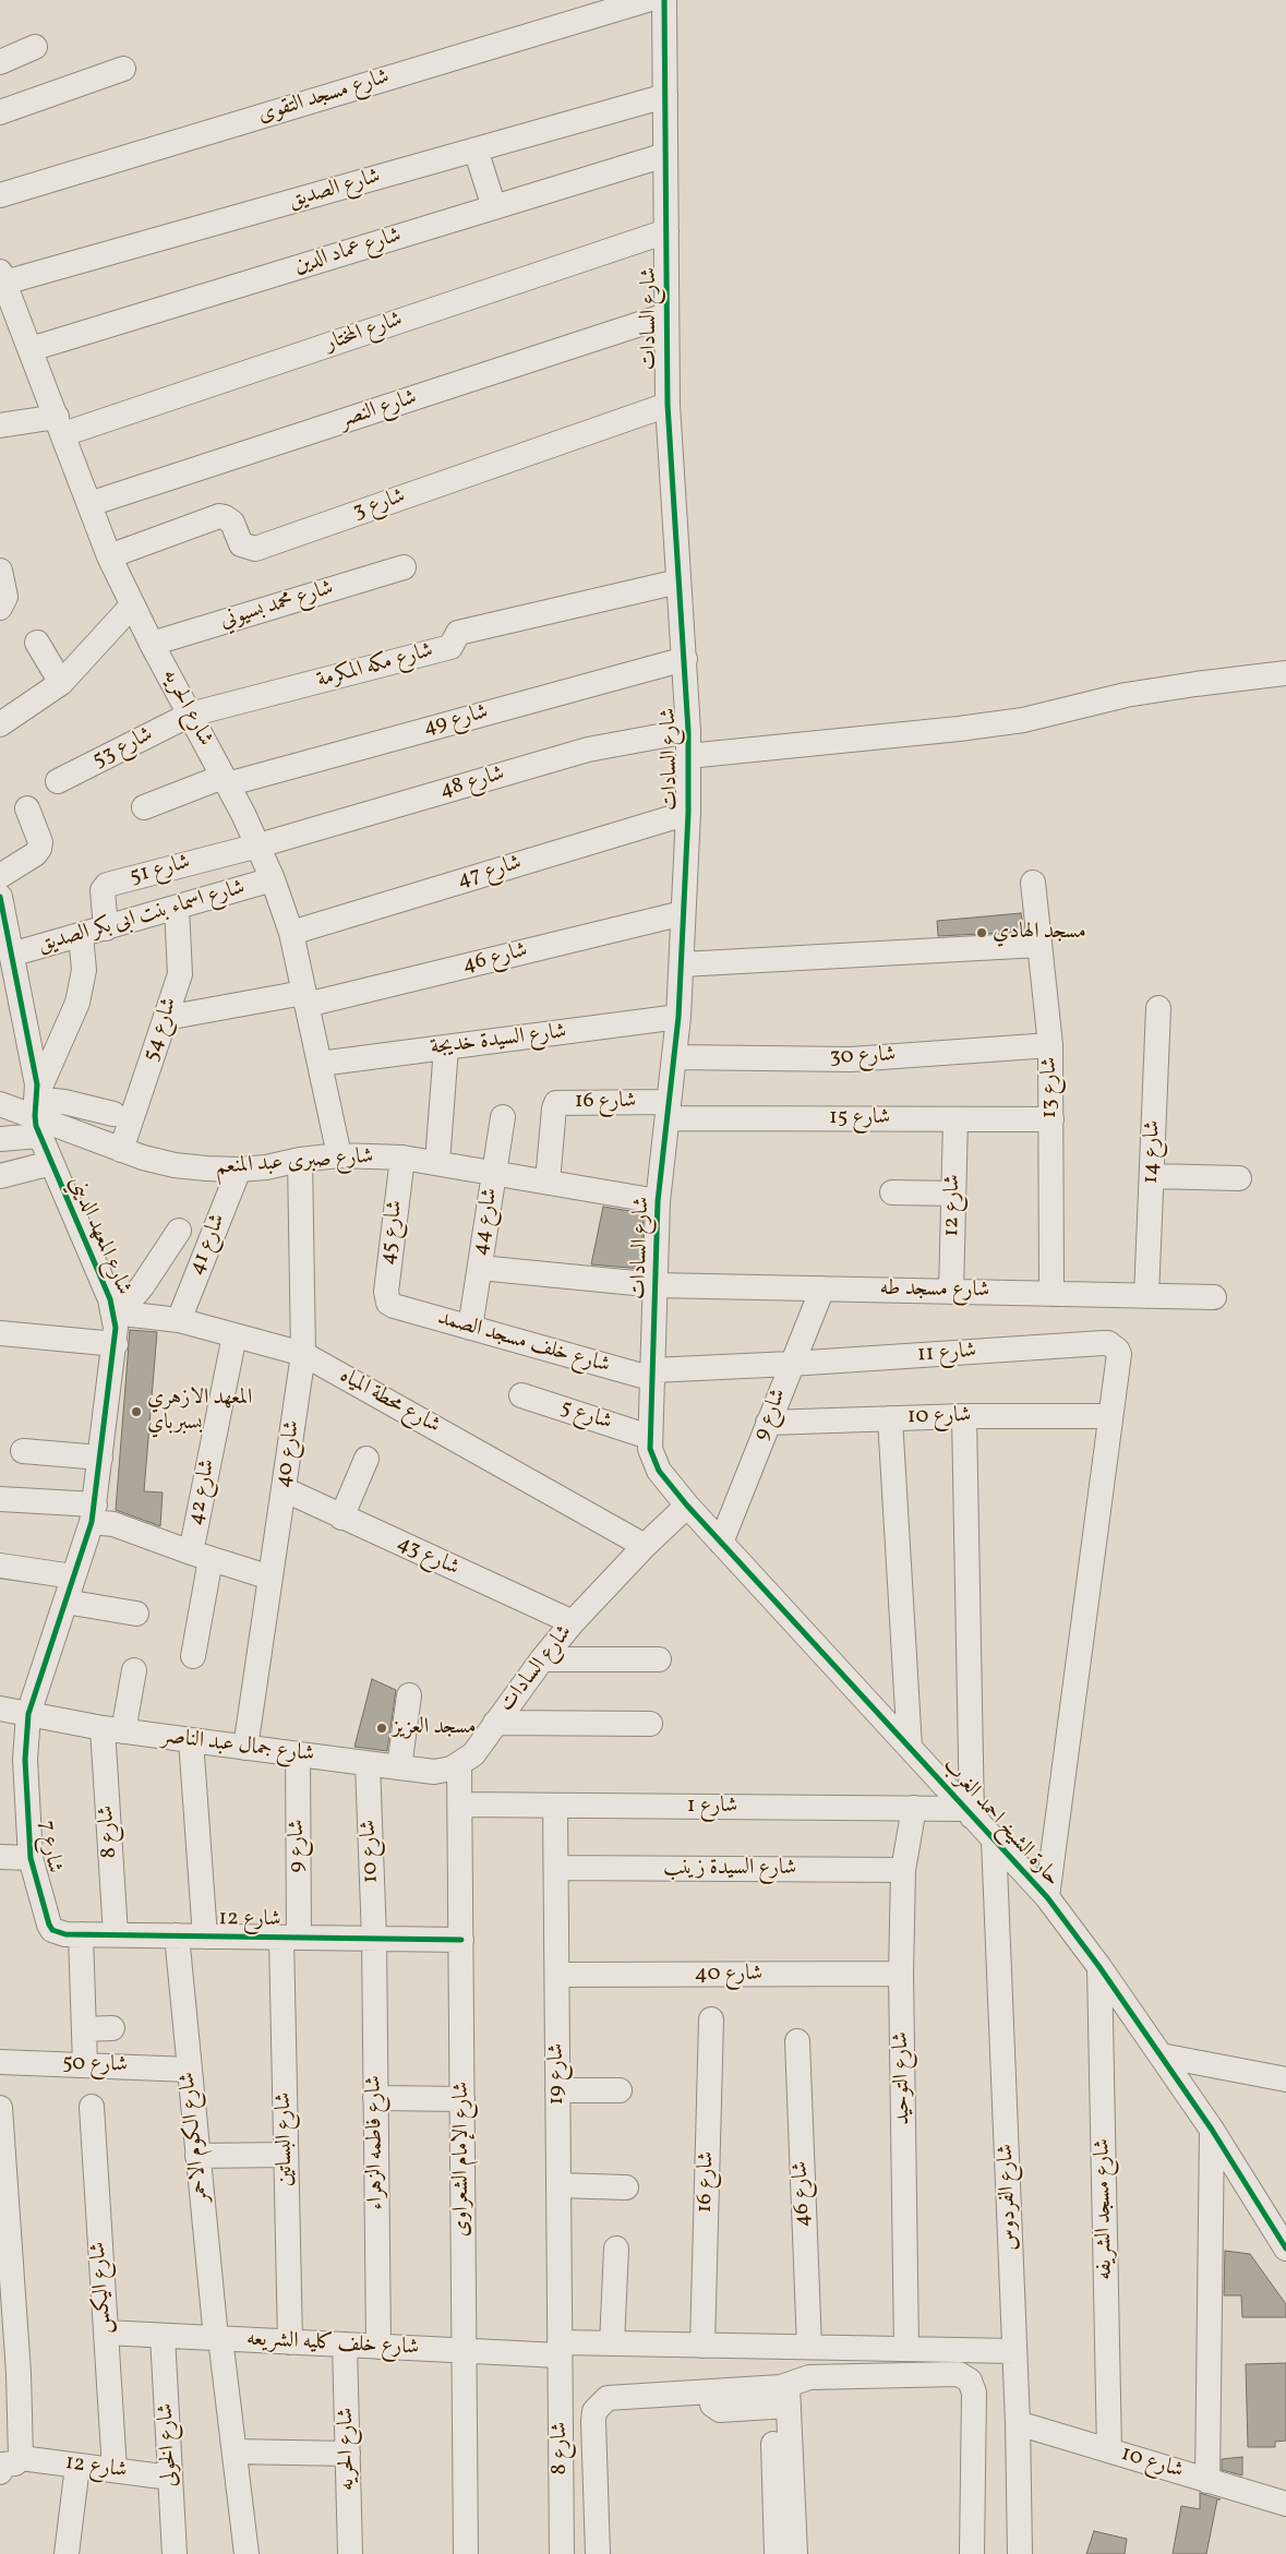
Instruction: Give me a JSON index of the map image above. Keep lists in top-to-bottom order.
{
  "streets": {
    "street": [
      "شارع مسجد التقوى",
      "شارع الصديق",
      "شارع عماد الدين",
      "شارع السادات",
      "شارع المختار",
      "شارع النصر",
      "شارع 3",
      "شارع محمد بسيوني",
      "شارع مكه المكرمة",
      "شارع الحريه",
      "شارع 49",
      "شارع 53",
      "شارع 48",
      "شارع 51",
      "شارع 47",
      "شارع اسماء بنت ابى بكر الصديق",
      "شارع 46",
      "شارع 54",
      "شارع السيدة خديجة",
      "شارع 30",
      "شارع 13",
      "شارع 16",
      "شارع 15",
      "شارع 14",
      "شارع صبرى عبد المنعم",
      "شارع 12",
      "شارع 44",
      "شارع 45",
      "شارع المعهد الديني",
      "شارع 41",
      "شارع مسجد طه",
      "شارع خلف مسجد الصمد",
      "شارع 11",
      "شارع محطة المياه",
      "شارع 9",
      "شارع 5",
      "شارع 10",
      "شارع 40",
      "شارع 42",
      "شارع 43",
      "شارع جمال عبد الناصر",
      "شارع 1",
      "حارة الشيخ احمد الغرب",
      "شارع 8",
      "شارع 7",
      "شارع السيدة زينب",
      "شارع 50",
      "شارع 19",
      "شارع التوحيد",
      "شارع الكوم الاحمر",
      "شارع البساتين",
      "شارع فاطمه الزهراء",
      "شارع الإمام الشعراوى",
      "شارع الفردوس",
      "شارع مسجد الشريفه",
      "شارع اليكس",
      "شارع خلف كليه الشريعه",
      "شارع الخولى"
    ]
  },
  "crossings": [
    ["شارع الصديق", "شارع السادات"],
    ["شارع الصديق", "شارع الحريه"],
    ["شارع عماد الدين", "شارع السادات"],
    ["شارع عماد الدين", "شارع الحريه"],
    ["شارع السادات", "شارع المختار"],
    ["شارع السادات", "شارع النصر"],
    ["شارع السادات", "شارع 3"],
    ["شارع السادات", "شارع مكه المكرمة"],
    ["شارع السادات", "شارع 49"],
    ["شارع السادات", "شارع 48"],
    ["شارع السادات", "شارع 47"],
    ["شارع السادات", "شارع 46"],
    ["شارع السادات", "شارع السيدة خديجة"],
    ["شارع السادات", "شارع 30"],
    ["شارع السادات", "شارع 16"],
    ["شارع السادات", "شارع 15"],
    ["شارع السادات", "شارع صبرى عبد المنعم"],
    ["شارع السادات", "شارع مسجد طه"],
    ["شارع السادات", "شارع خلف مسجد الصمد"],
    ["شارع السادات", "شارع محطة المياه"],
    ["شارع السادات", "شارع 5"],
    ["شارع السادات", "شارع 43"],
    ["شارع السادات", "شارع جمال عبد الناصر"],
    ["شارع السادات", "حارة الشيخ احمد الغرب"],
    ["شارع السادات", "شارع الإمام الشعراوى"],
    ["شارع المختار", "شارع الحريه"],
    ["شارع النصر", "شارع الحريه"],
    ["شارع 3", "شارع الحريه"],
    ["شارع محمد بسيوني", "شارع الحريه"],
    ["شارع مكه المكرمة", "شارع الحريه"],
    ["شارع مكه المكرمة", "شارع 53"],
    ["شارع الحريه", "شارع 49"],
    ["شارع الحريه", "شارع 53"],
    ["شارع الحريه", "شارع 48"],
    ["شارع الحريه", "شارع 51"],
    ["شارع الحريه", "شارع 47"],
    ["شارع الحريه", "شارع اسماء بنت ابى بكر الصديق"],
    ["شارع الحريه", "شارع 46"],
    ["شارع الحريه", "شارع السيدة خديجة"],
    ["شارع الحريه", "شارع صبرى عبد المنعم"],
    ["شارع الحريه", "شارع خلف كليه الشريعه"],
    ["شارع 48", "شارع 51"],
    ["شارع 51", "شارع اسماء بنت ابى بكر الصديق"],
    ["شارع اسماء بنت ابى بكر الصديق", "شارع 54"],
    ["شارع اسماء بنت ابى بكر الصديق", "شارع المعهد الديني"],
    ["شارع 46", "شارع 54"],
    ["شارع 46", "شارع خلف كليه الشريعه"],
    ["شارع 54", "شارع صبرى عبد المنعم"],
    ["شارع 30", "شارع 13"],
    ["شارع 13", "شارع 15"],
    ["شارع 13", "شارع مسجد طه"],
    ["شارع 16", "شارع 15"],
    ["شارع 16", "شارع صبرى عبد المنعم"],
    ["شارع 16", "شارع خلف كليه الشريعه"],
    ["شارع 15", "شارع 12"],
    ["شارع 14", "شارع مسجد طه"],
    ["شارع صبرى عبد المنعم", "شارع 44"],
    ["شارع صبرى عبد المنعم", "شارع 45"],
    ["شارع صبرى عبد المنعم", "شارع المعهد الديني"],
    ["شارع صبرى عبد المنعم", "شارع 41"],
    ["شارع صبرى عبد المنعم", "شارع 40"],
    ["شارع 12", "شارع مسجد طه"],
    ["شارع 12", "شارع 9"],
    ["شارع 12", "شارع 10"],
    ["شارع 12", "شارع 8"],
    ["شارع 12", "شارع 7"],
    ["شارع 12", "شارع الكوم الاحمر"],
    ["شارع 12", "شارع البساتين"],
    ["شارع 12", "شارع فاطمه الزهراء"],
    ["شارع 12", "شارع الإمام الشعراوى"],
    ["شارع 12", "شارع اليكس"],
    ["شارع 12", "شارع الخولى"],
    ["شارع 44", "شارع مسجد طه"],
    ["شارع 44", "شارع خلف مسجد الصمد"],
    ["شارع 45", "شارع خلف مسجد الصمد"],
    ["شارع المعهد الديني", "شارع محطة المياه"],
    ["شارع المعهد الديني", "شارع جمال عبد الناصر"],
    ["شارع المعهد الديني", "شارع 7"],
    ["شارع 41", "شارع محطة المياه"],
    ["شارع مسجد طه", "شارع 9"],
    ["شارع خلف مسجد الصمد", "شارع 11"],
    ["شارع خلف مسجد الصمد", "شارع 9"],
    ["شارع 11", "شارع 9"],
    ["شارع 11", "شارع 10"],
    ["شارع محطة المياه", "شارع 40"],
    ["شارع محطة المياه", "شارع 42"],
    ["شارع 9", "شارع 10"],
    ["شارع 9", "شارع جمال عبد الناصر"],
    ["شارع 9", "حارة الشيخ احمد الغرب"],
    ["شارع 9", "شارع البساتين"],
    ["شارع 10", "شارع جمال عبد الناصر"],
    ["شارع 10", "شارع فاطمه الزهراء"],
    ["شارع 10", "شارع الفردوس"],
    ["شارع 10", "شارع مسجد الشريفه"],
    ["شارع 40", "شارع 43"],
    ["شارع 40", "شارع جمال عبد الناصر"],
    ["شارع 40", "شارع 19"],
    ["شارع 40", "شارع التوحيد"],
    ["شارع جمال عبد الناصر", "شارع 8"],
    ["شارع جمال عبد الناصر", "شارع 7"],
    ["شارع جمال عبد الناصر", "شارع الإمام الشعراوى"],
    ["شارع 1", "حارة الشيخ احمد الغرب"],
    ["شارع 1", "شارع 19"],
    ["شارع 1", "شارع التوحيد"],
    ["شارع 1", "شارع الإمام الشعراوى"],
    ["حارة الشيخ احمد الغرب", "شارع الفردوس"],
    ["حارة الشيخ احمد الغرب", "شارع مسجد الشريفه"],
    ["شارع 8", "شارع 19"],
    ["شارع 8", "شارع خلف كليه الشريعه"],
    ["شارع السيدة زينب", "شارع 19"],
    ["شارع السيدة زينب", "شارع التوحيد"],
    ["شارع 50", "شارع الكوم الاحمر"],
    ["شارع 19", "شارع خلف كليه الشريعه"],
    ["شارع التوحيد", "شارع خلف كليه الشريعه"],
    ["شارع الكوم الاحمر", "شارع خلف كليه الشريعه"],
    ["شارع البساتين", "شارع خلف كليه الشريعه"],
    ["شارع فاطمه الزهراء", "شارع خلف كليه الشريعه"],
    ["شارع الإمام الشعراوى", "شارع خلف كليه الشريعه"],
    ["شارع الفردوس", "شارع خلف كليه الشريعه"],
    ["شارع اليكس", "شارع خلف كليه الشريعه"],
    ["شارع خلف كليه الشريعه", "شارع الخولى"]
  ],
  "places": ["مسجد الهادي", "المعهد الازهري بسبرباي", "مسجد العزيز"]
}
